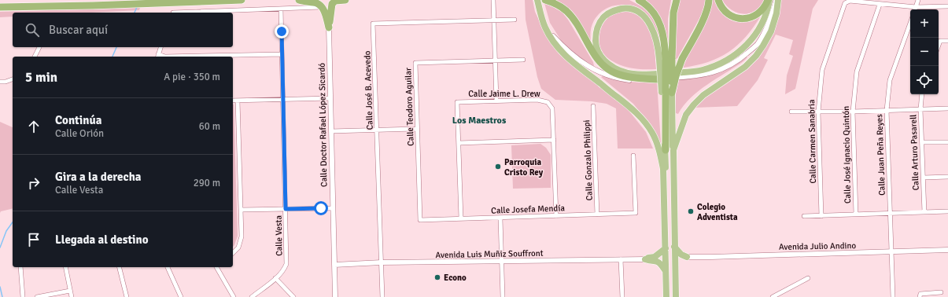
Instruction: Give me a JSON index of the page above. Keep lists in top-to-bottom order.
{
  "streets": {
    "street": [
      "Calle José B. Acevedo",
      "Calle Jaime L. Drew",
      "Calle Teodoro Aguilar",
      "Calle Doctor Rafael López Sicardó",
      "Calle Carmen Sanabria",
      "Calle Arturo Pasarell",
      "Calle José Ignacio Quintón",
      "Calle Juan Peña Reyes",
      "Calle Gonzalo Philippi",
      "Calle Josefa Mendía",
      "Calle Vesta",
      "Avenida Julio Andino",
      "Avenida Luis Muñiz Souffront"
    ]
  },
  "crossings": [
    ["Calle José B. Acevedo", "Avenida Luis Muñiz Souffront"],
    ["Calle Jaime L. Drew", "Calle Josefa Mendía"],
    ["Calle Teodoro Aguilar", "Calle Josefa Mendía"],
    ["Calle Doctor Rafael López Sicardó", "Avenida Luis Muñiz Souffront"],
    ["Calle Carmen Sanabria", "Calle José Ignacio Quintón"],
    ["Calle Juan Peña Reyes", "Avenida Julio Andino"],
    ["Calle Gonzalo Philippi", "Calle Josefa Mendía"]
  ],
  "districts": ["Los Maestros"],
  "places": ["Parroquia Cristo Rey", "Colegio Adventista", "Econo"],
  "page": {
    "map_buttons": ["+", "−"],
    "search": "Buscar aquí",
    "heading": ["5 min", "A pie · 350 m"],
    "list": [
      ["Continúa", "Calle Orión", "60 m"],
      ["Gira a la derecha", "Calle Vesta", "290 m"],
      "Llegada al destino"
    ]
  }
}
